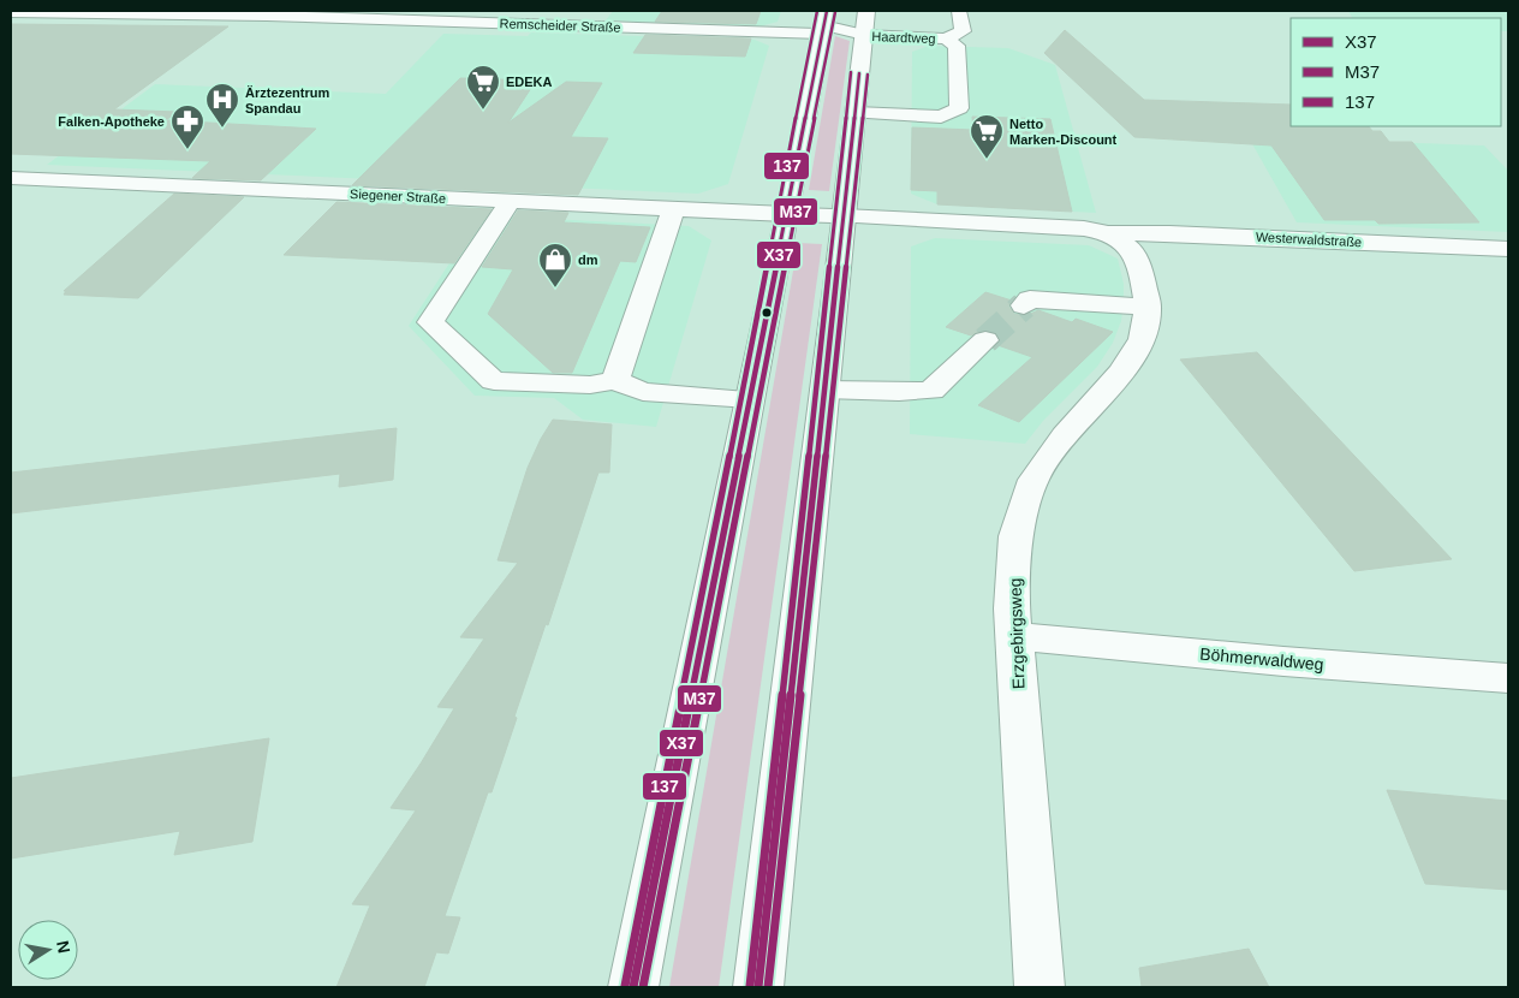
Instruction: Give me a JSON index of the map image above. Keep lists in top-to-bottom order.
{
  "streets": {
    "street": [
      "Remscheider Straße",
      "Haardtweg",
      "Siegener Straße",
      "Westerwaldstraße",
      "Erzgebirgsweg",
      "Böhmerwaldweg"
    ]
  },
  "crossings": [
    ["Remscheider Straße", "Haardtweg"],
    ["Siegener Straße", "Westerwaldstraße"],
    ["Westerwaldstraße", "Erzgebirgsweg"],
    ["Erzgebirgsweg", "Böhmerwaldweg"]
  ],
  "places": {
    "supermarket": ["EDEKA", "Netto Marken-Discount"],
    "hospital": ["Ärztezentrum Spandau"],
    "pharmacy": ["Falken-Apotheke"],
    "shop": ["dm"]
  },
  "lines": ["transit line X37", "transit line 137", "transit line M37"],
  "legend": ["X37", "M37", "137"],
  "north": "right"
}
